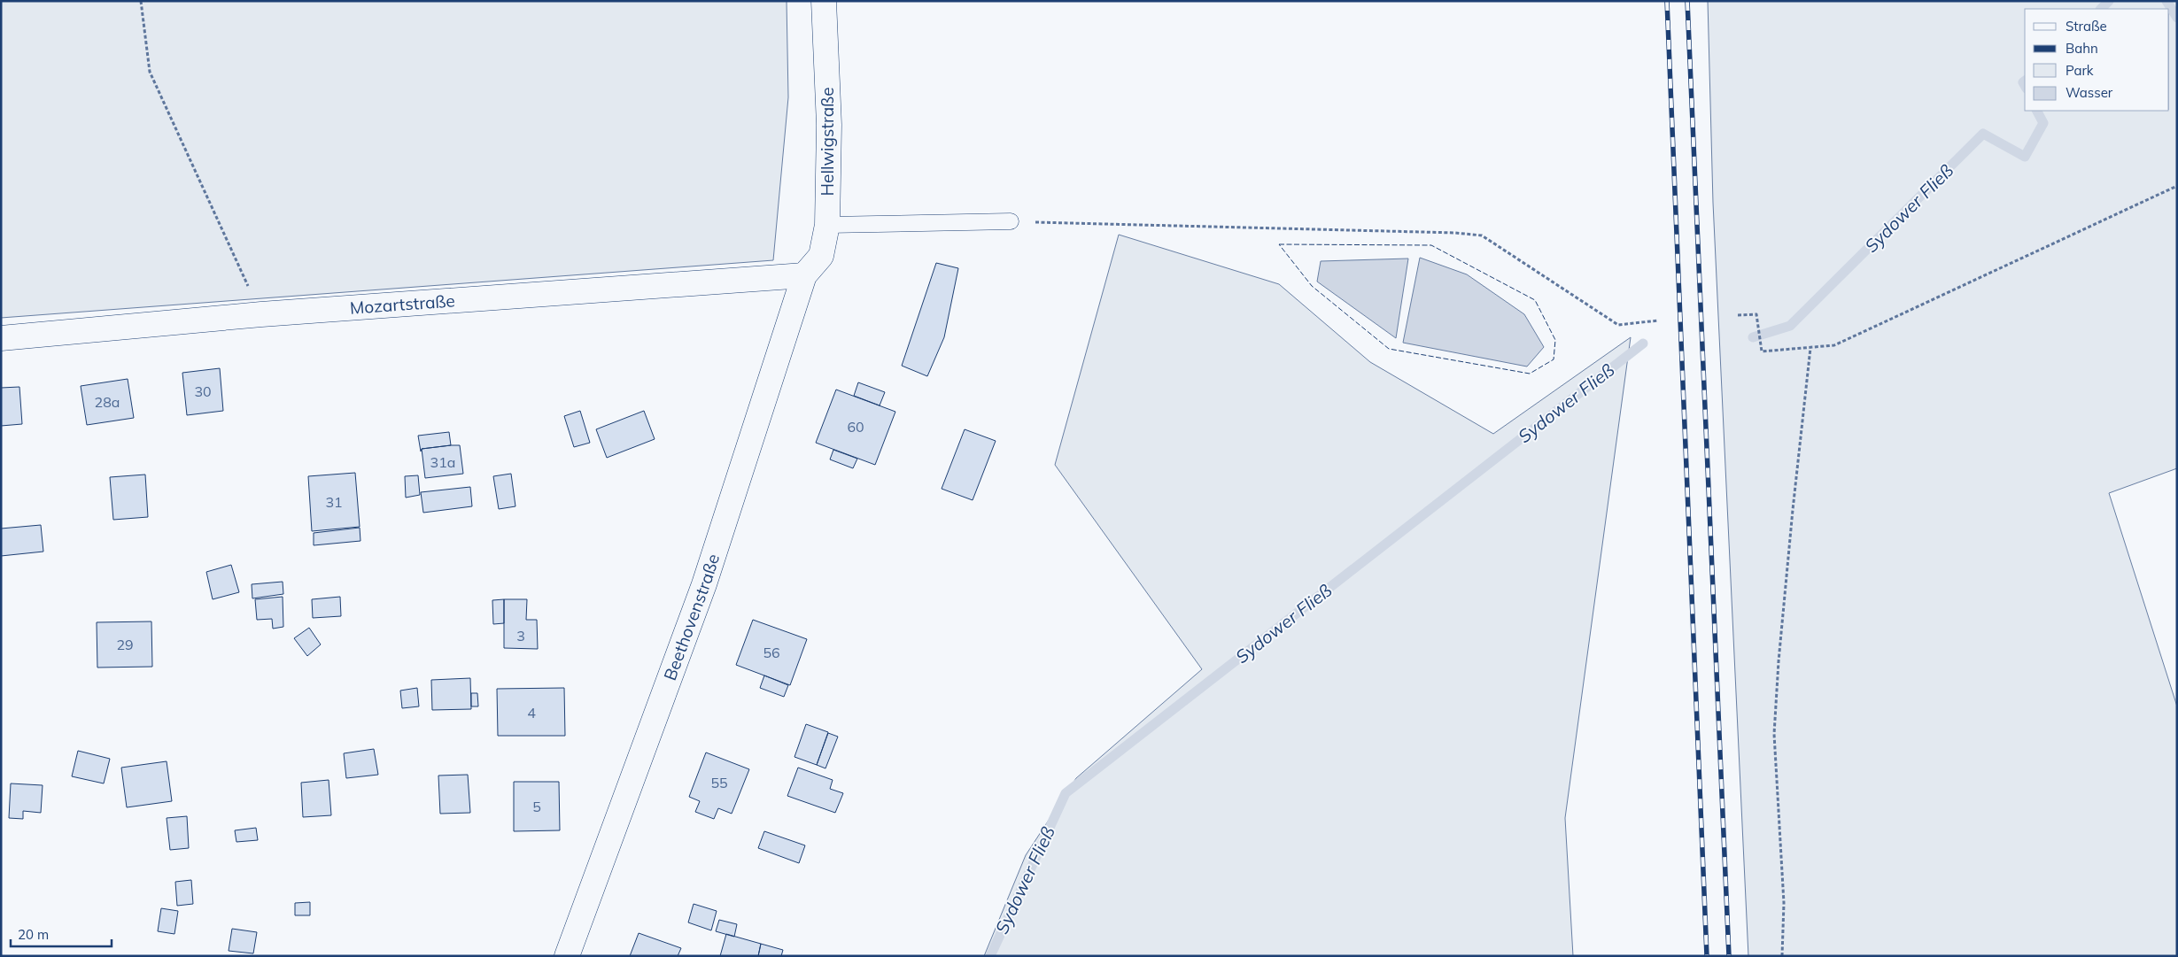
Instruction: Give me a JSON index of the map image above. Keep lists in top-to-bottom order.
{
  "streets": {
    "street": ["Hellwigstraße", "Mozartstraße", "Beethovenstraße"]
  },
  "crossings": [
    ["Hellwigstraße", "Mozartstraße"],
    ["Hellwigstraße", "Beethovenstraße"],
    ["Mozartstraße", "Beethovenstraße"]
  ],
  "water": ["Sydower Fließ"],
  "house_numbers": [
    "30",
    "28a",
    "60",
    "31a",
    "31",
    "3",
    "29",
    "56",
    "4",
    "55",
    "5"
  ],
  "legend": [
    "Straße",
    "Bahn",
    "Park",
    "Wasser"
  ],
  "scale_bar": "20 m"
}
